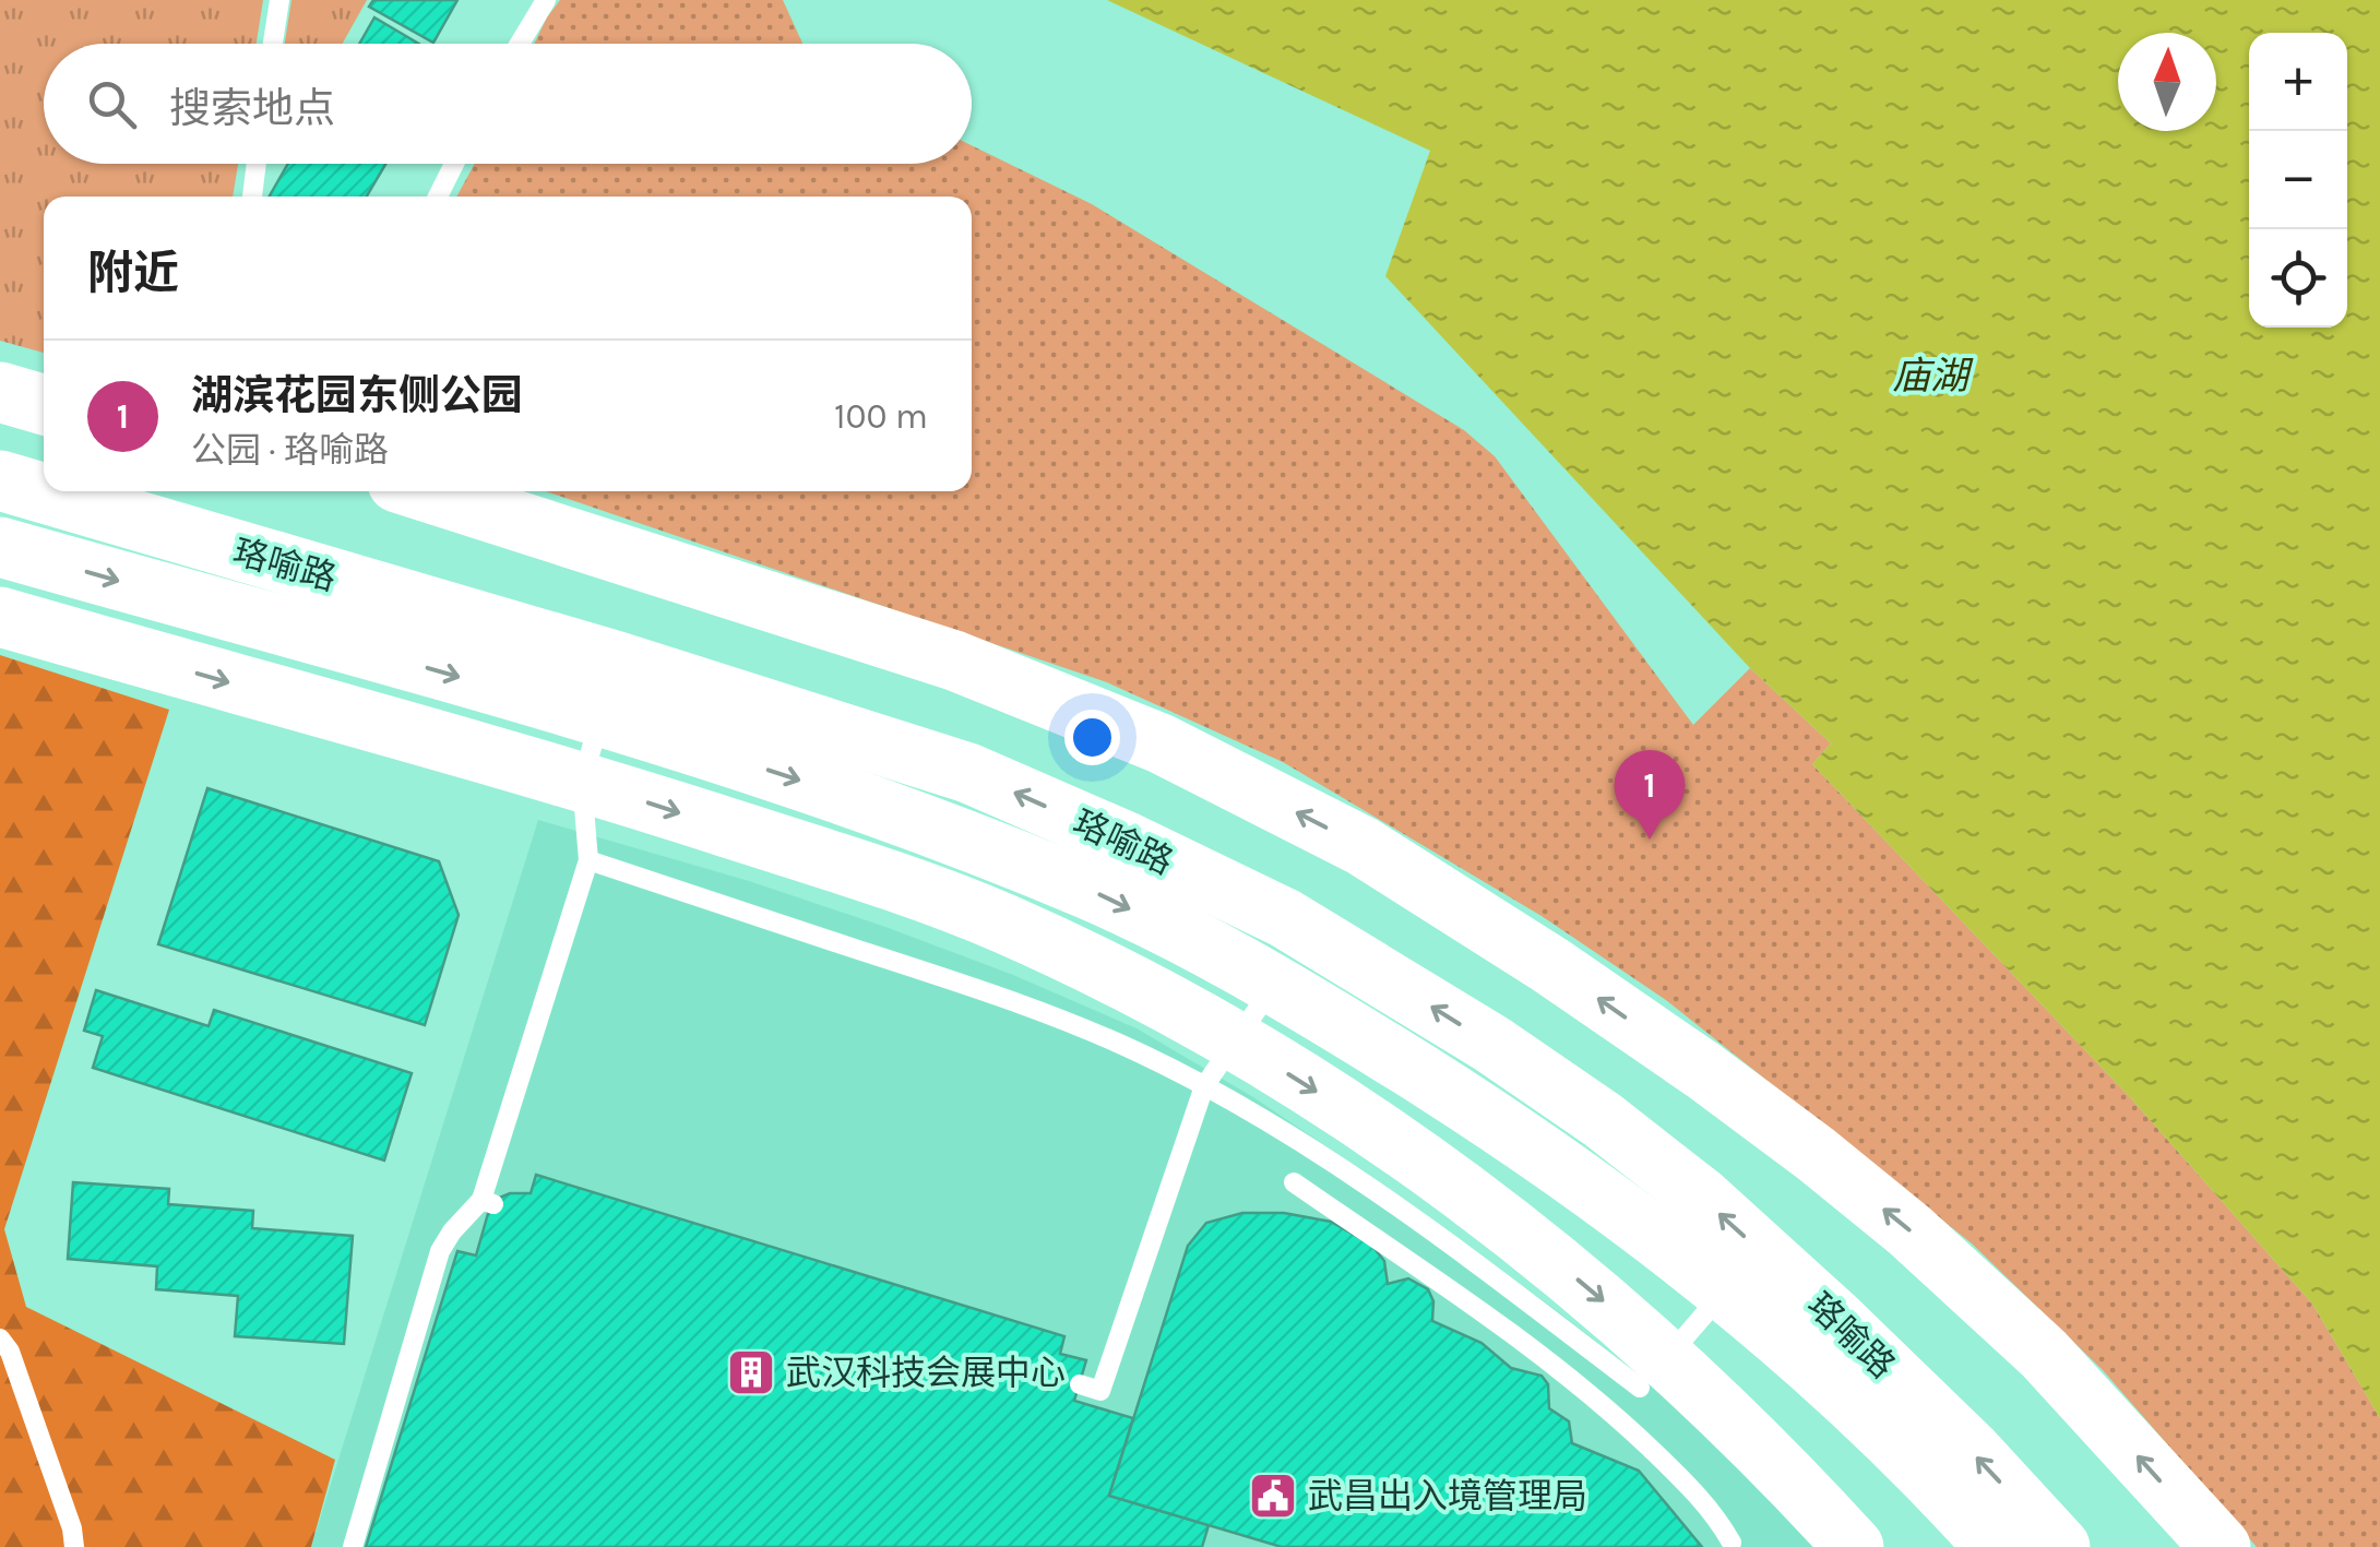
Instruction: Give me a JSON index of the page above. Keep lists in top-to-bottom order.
{
  "streets": {
    "main road": ["珞喻路"]
  },
  "water": ["庙湖"],
  "places": {
    "building": ["武汉科技会展中心"],
    "public building": ["武昌出入境管理局"]
  },
  "north": "top",
  "page": {
    "map_buttons": ["+", "−"],
    "search": "搜索地点",
    "heading": "附近",
    "list": [
      {
        "mark": "1",
        "name": "湖滨花园东侧公园",
        "note": "公园 · 珞喻路",
        "value": "100 m"
      }
    ],
    "pins": "1"
  }
}
